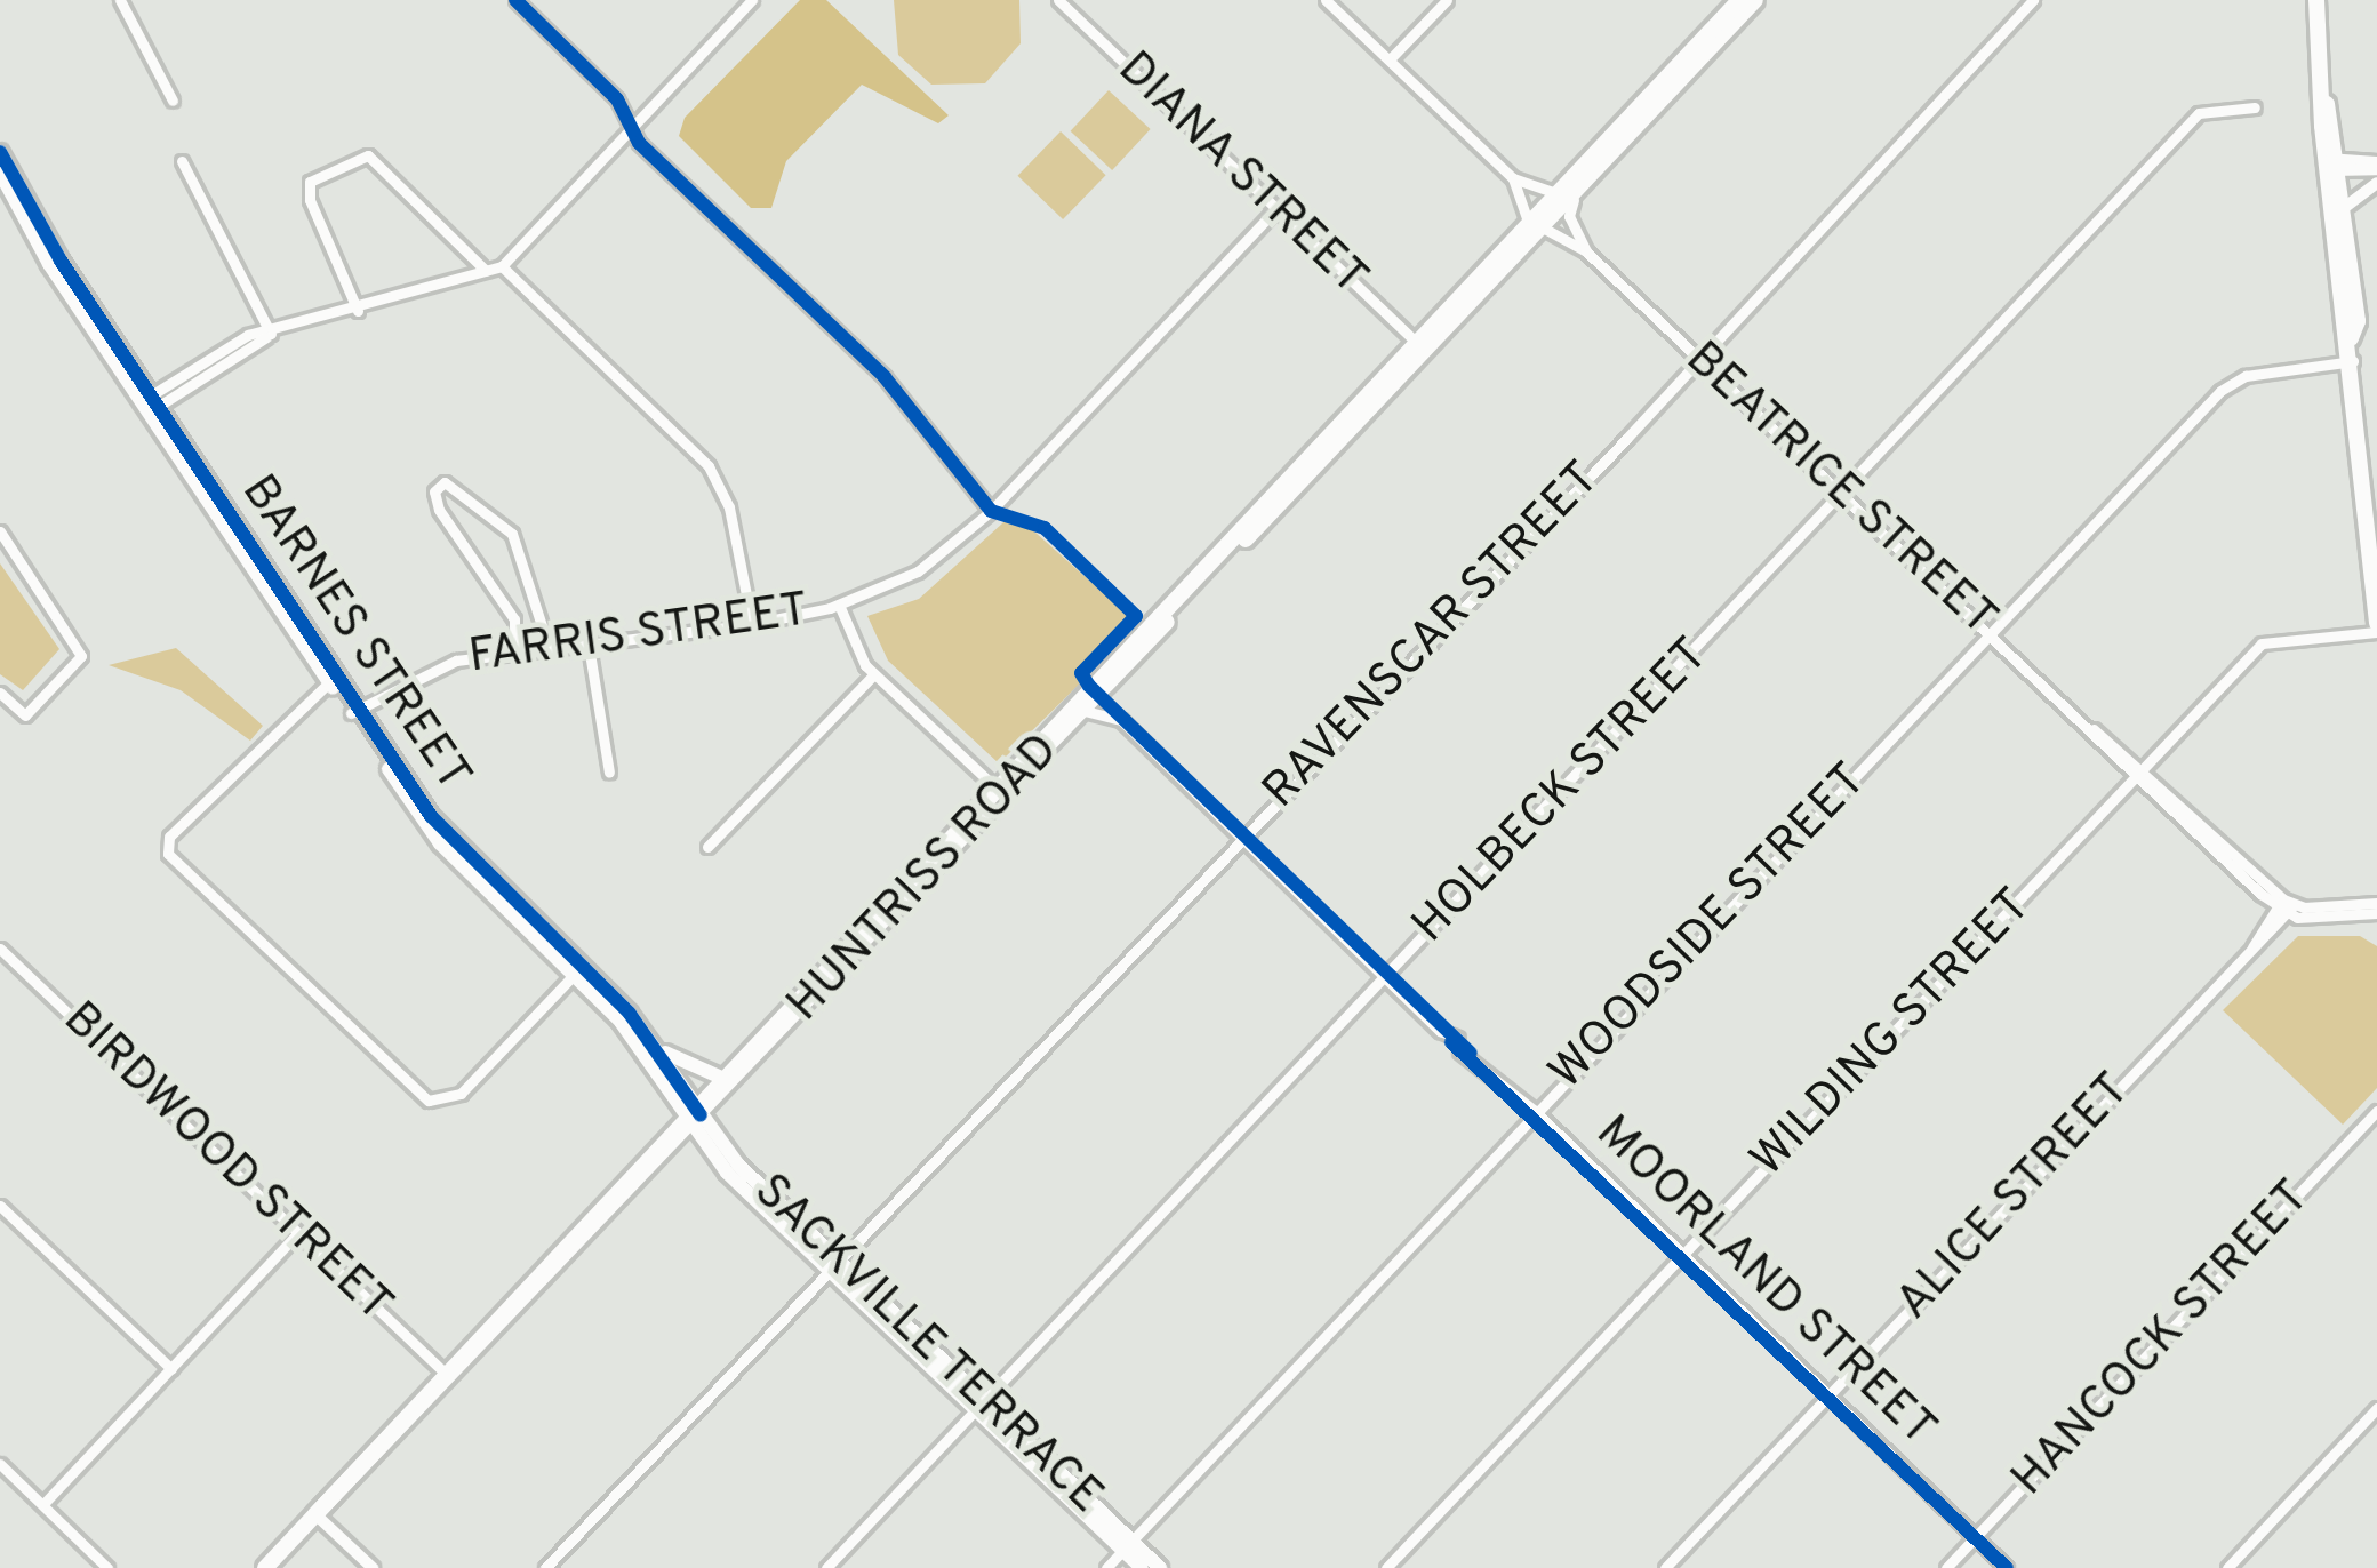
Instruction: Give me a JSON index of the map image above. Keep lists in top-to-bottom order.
{
  "streets": {
    "main road": ["BARNES STREET", "HUNTRISS ROAD", "SACKVILLE TERRACE"],
    "street": [
      "DIANA STREET",
      "BEATRICE STREET",
      "FARRIS STREET",
      "RAVENSCAR STREET",
      "HOLBECK STREET",
      "WOODSIDE STREET",
      "WILDING STREET",
      "BIRDWOOD STREET",
      "ALICE STREET",
      "MOORLAND STREET",
      "HANCOCK STREET"
    ]
  },
  "crossings": [
    ["DIANA STREET", "FARRIS STREET"],
    ["DIANA STREET", "HUNTRISS ROAD"],
    ["BEATRICE STREET", "RAVENSCAR STREET"],
    ["BEATRICE STREET", "HOLBECK STREET"],
    ["BEATRICE STREET", "HUNTRISS ROAD"],
    ["BEATRICE STREET", "WOODSIDE STREET"],
    ["BEATRICE STREET", "WILDING STREET"],
    ["BEATRICE STREET", "ALICE STREET"],
    ["BARNES STREET", "FARRIS STREET"],
    ["BARNES STREET", "HUNTRISS ROAD"],
    ["BARNES STREET", "SACKVILLE TERRACE"],
    ["RAVENSCAR STREET", "MOORLAND STREET"],
    ["RAVENSCAR STREET", "SACKVILLE TERRACE"],
    ["HOLBECK STREET", "MOORLAND STREET"],
    ["HOLBECK STREET", "SACKVILLE TERRACE"],
    ["HUNTRISS ROAD", "BIRDWOOD STREET"],
    ["HUNTRISS ROAD", "MOORLAND STREET"],
    ["HUNTRISS ROAD", "SACKVILLE TERRACE"],
    ["WOODSIDE STREET", "MOORLAND STREET"],
    ["WOODSIDE STREET", "SACKVILLE TERRACE"],
    ["WILDING STREET", "MOORLAND STREET"],
    ["ALICE STREET", "MOORLAND STREET"],
    ["MOORLAND STREET", "HANCOCK STREET"]
  ]
}
